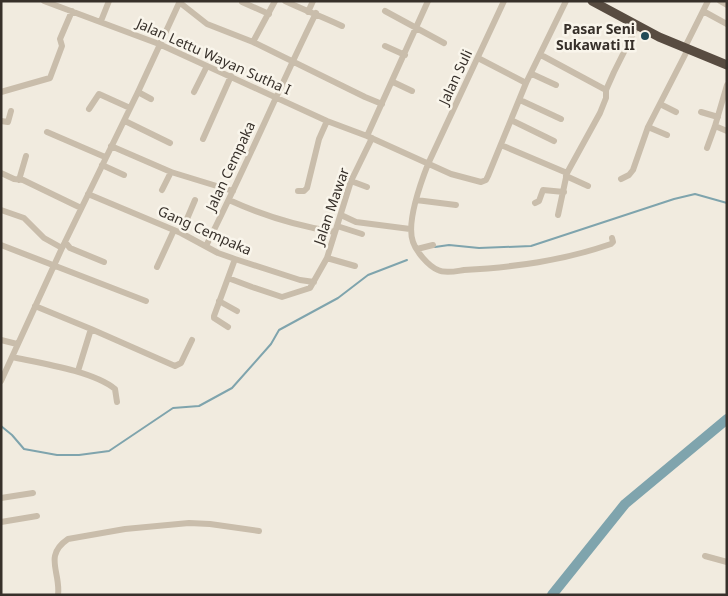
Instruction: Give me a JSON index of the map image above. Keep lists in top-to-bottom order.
{
  "streets": {
    "street": [
      "Jalan Lettu Wayan Sutha I",
      "Jalan Suli",
      "Jalan Cempaka",
      "Jalan Mawar",
      "Gang Cempaka"
    ]
  },
  "crossings": [
    ["Jalan Lettu Wayan Sutha I", "Jalan Suli"],
    ["Jalan Lettu Wayan Sutha I", "Jalan Cempaka"],
    ["Jalan Lettu Wayan Sutha I", "Jalan Mawar"],
    ["Jalan Cempaka", "Gang Cempaka"],
    ["Jalan Mawar", "Gang Cempaka"]
  ],
  "places": ["Pasar Seni Sukawati II"]
}
